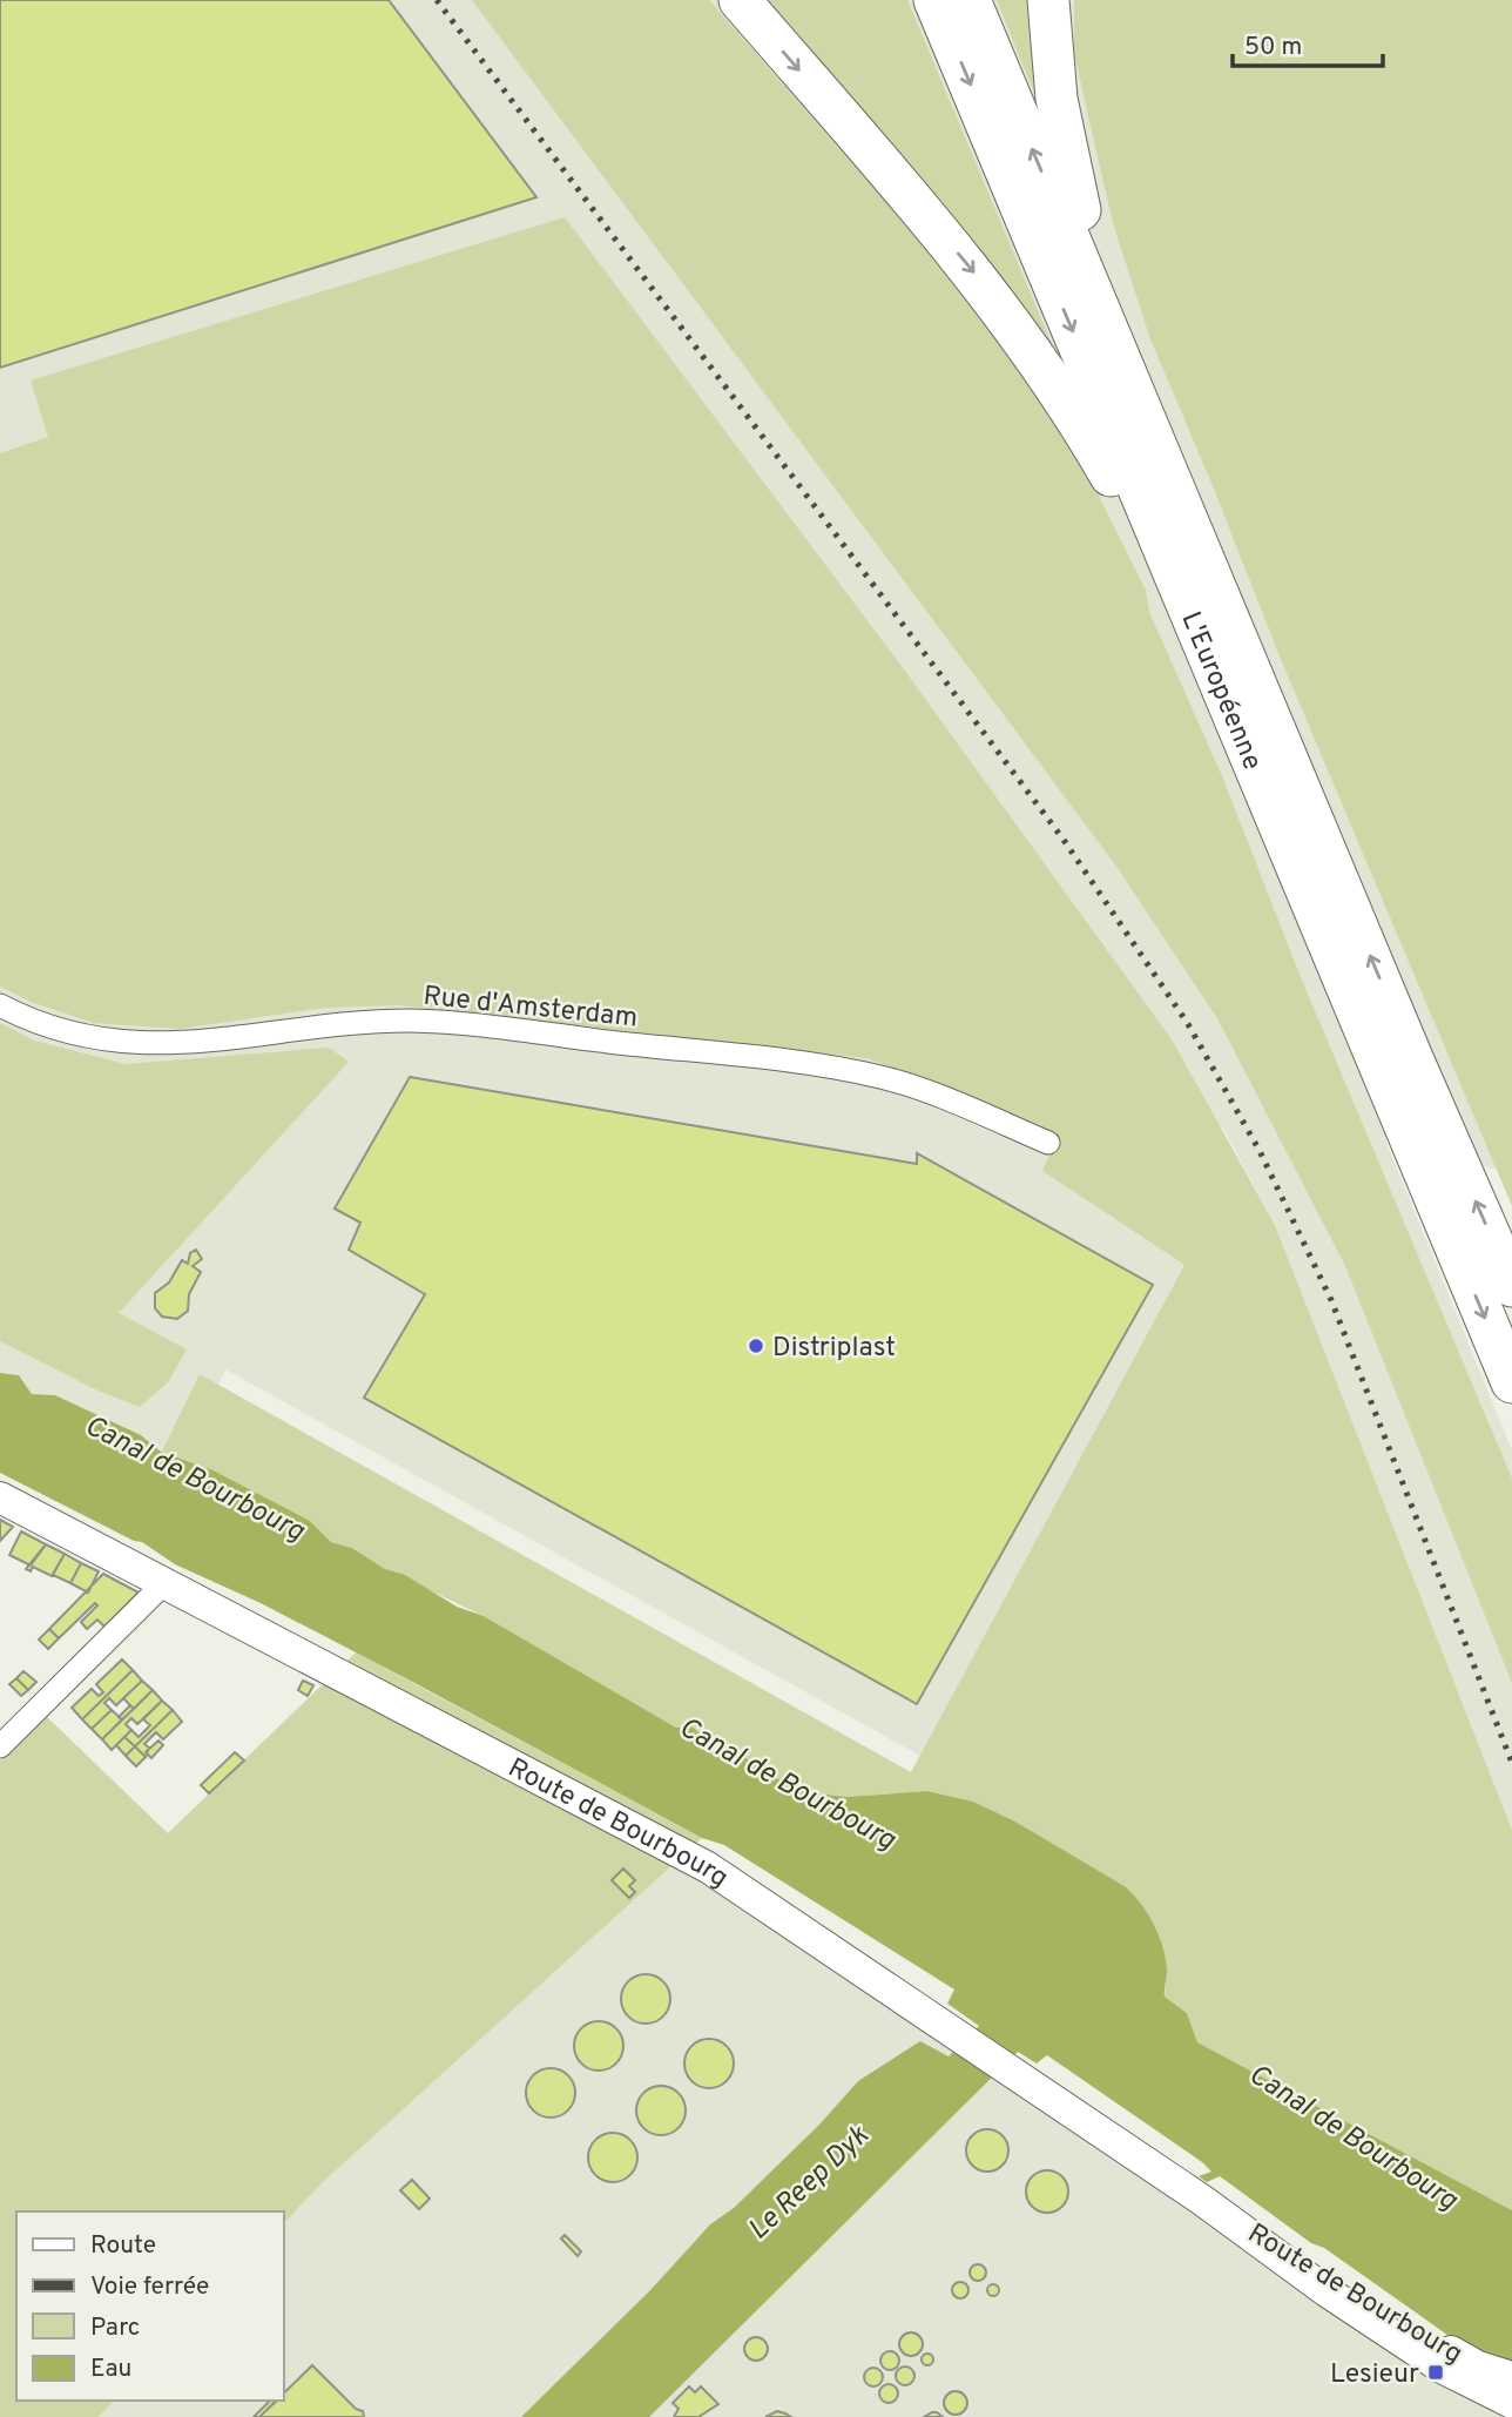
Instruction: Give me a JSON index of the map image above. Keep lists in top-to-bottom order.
{
  "streets": {
    "highway": ["L'Européenne"],
    "main road": ["Route de Bourbourg"],
    "street": ["Rue d'Amsterdam"]
  },
  "water": ["Canal de Bourbourg", "Le Reep Dyk"],
  "places": {
    "other": ["Distriplast"],
    "transit": ["Lesieur"]
  },
  "legend": [
    "Route",
    "Voie ferrée",
    "Parc",
    "Eau"
  ],
  "scale_bar": "50 m"
}
